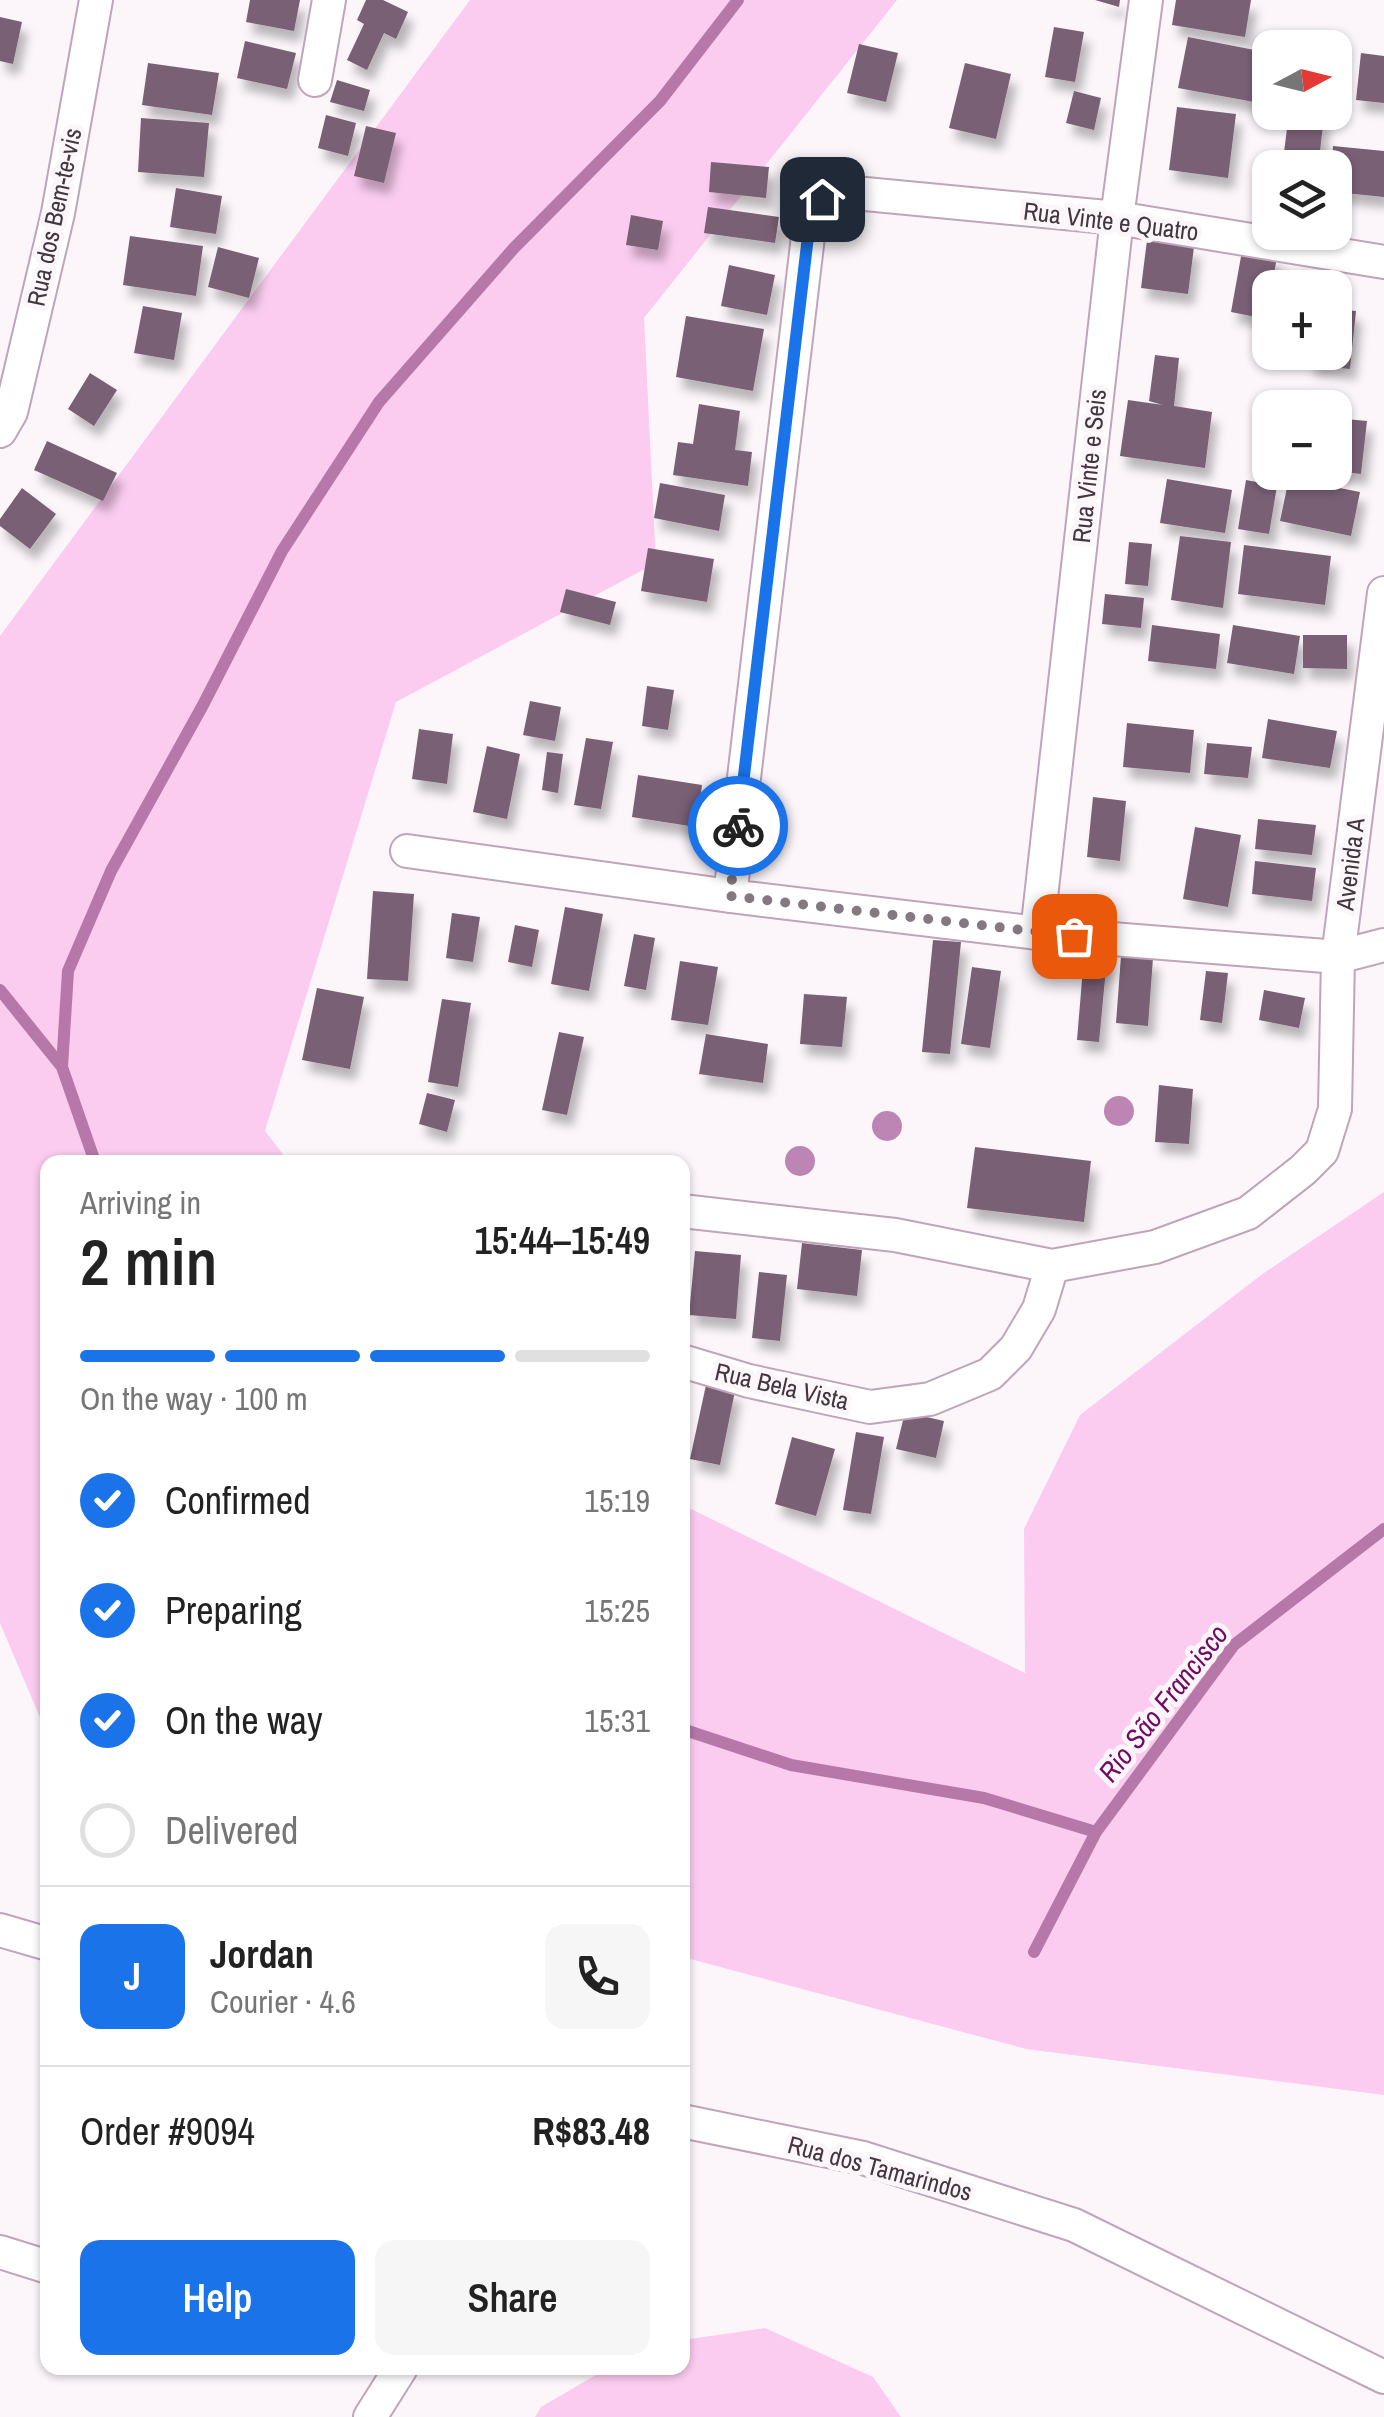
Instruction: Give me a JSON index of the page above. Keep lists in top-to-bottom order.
{
  "streets": {
    "street": [
      "Rua dos Bem-te-vis",
      "Rua Vinte e Quatro",
      "Rua Vinte e Seis",
      "Avenida A",
      "Rua Bela Vista",
      "Rua dos Tamarindos"
    ]
  },
  "crossings": [
    ["Rua Vinte e Quatro", "Rua Vinte e Seis"]
  ],
  "water": ["Rio São Francisco"],
  "north": "right",
  "page": {
    "map_buttons": ["+", "−"],
    "heading": ["2 min", "Arriving in", "15:44–15:49"],
    "panel": [
      "Jordan",
      "Courier · 4.6",
      "Order #9094",
      "R$83.48"
    ],
    "bar": "On the way · 100 m",
    "list": [
      ["Confirmed", "15:19"],
      ["Preparing", "15:25"],
      ["On the way", "15:31"],
      "Delivered"
    ],
    "round": "J",
    "buttons": ["Help", "Share"]
  }
}
